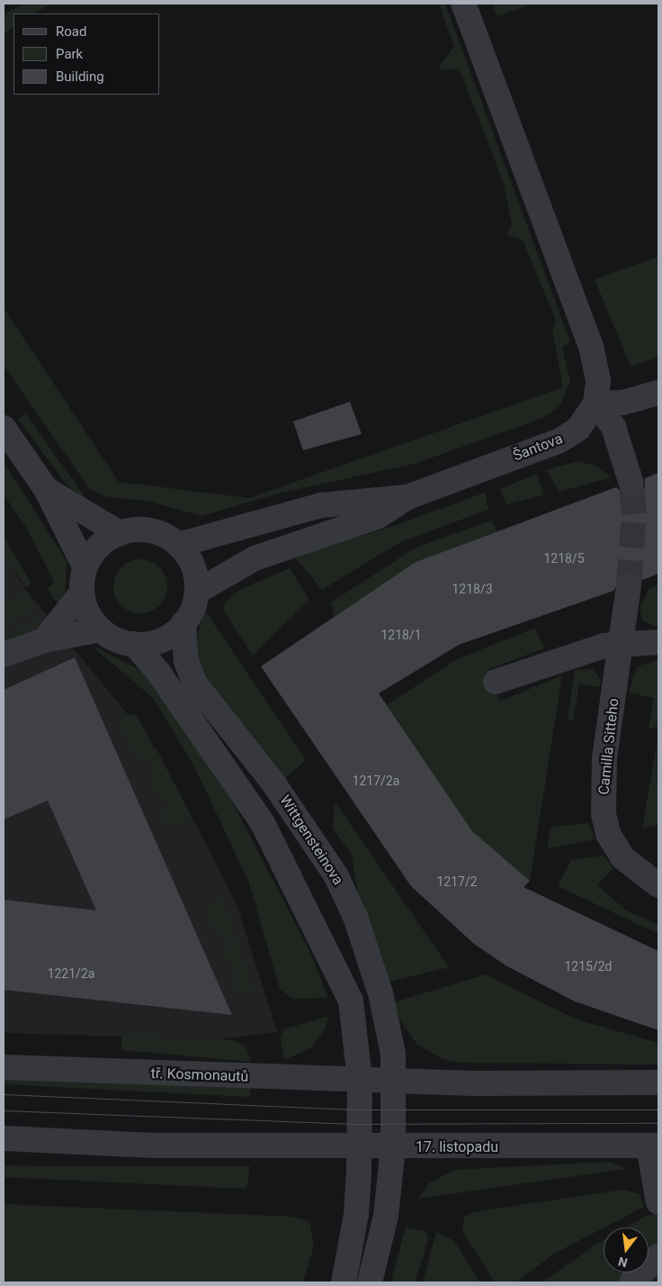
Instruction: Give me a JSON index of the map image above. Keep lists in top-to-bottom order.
{
  "streets": {
    "street": [
      "Šantova",
      "Camilla Sitteho",
      "Wittgensteinova",
      "tř. Kosmonautů",
      "17. listopadu"
    ]
  },
  "crossings": [
    ["Šantova", "Wittgensteinova"],
    ["Wittgensteinova", "tř. Kosmonautů"],
    ["Wittgensteinova", "17. listopadu"]
  ],
  "house_numbers": [
    "1218/5",
    "1218/3",
    "1218/1",
    "1217/2a",
    "1217/2",
    "1215/2d",
    "1221/2a"
  ],
  "legend": ["Road", "Park", "Building"],
  "north": "bottom"
}
